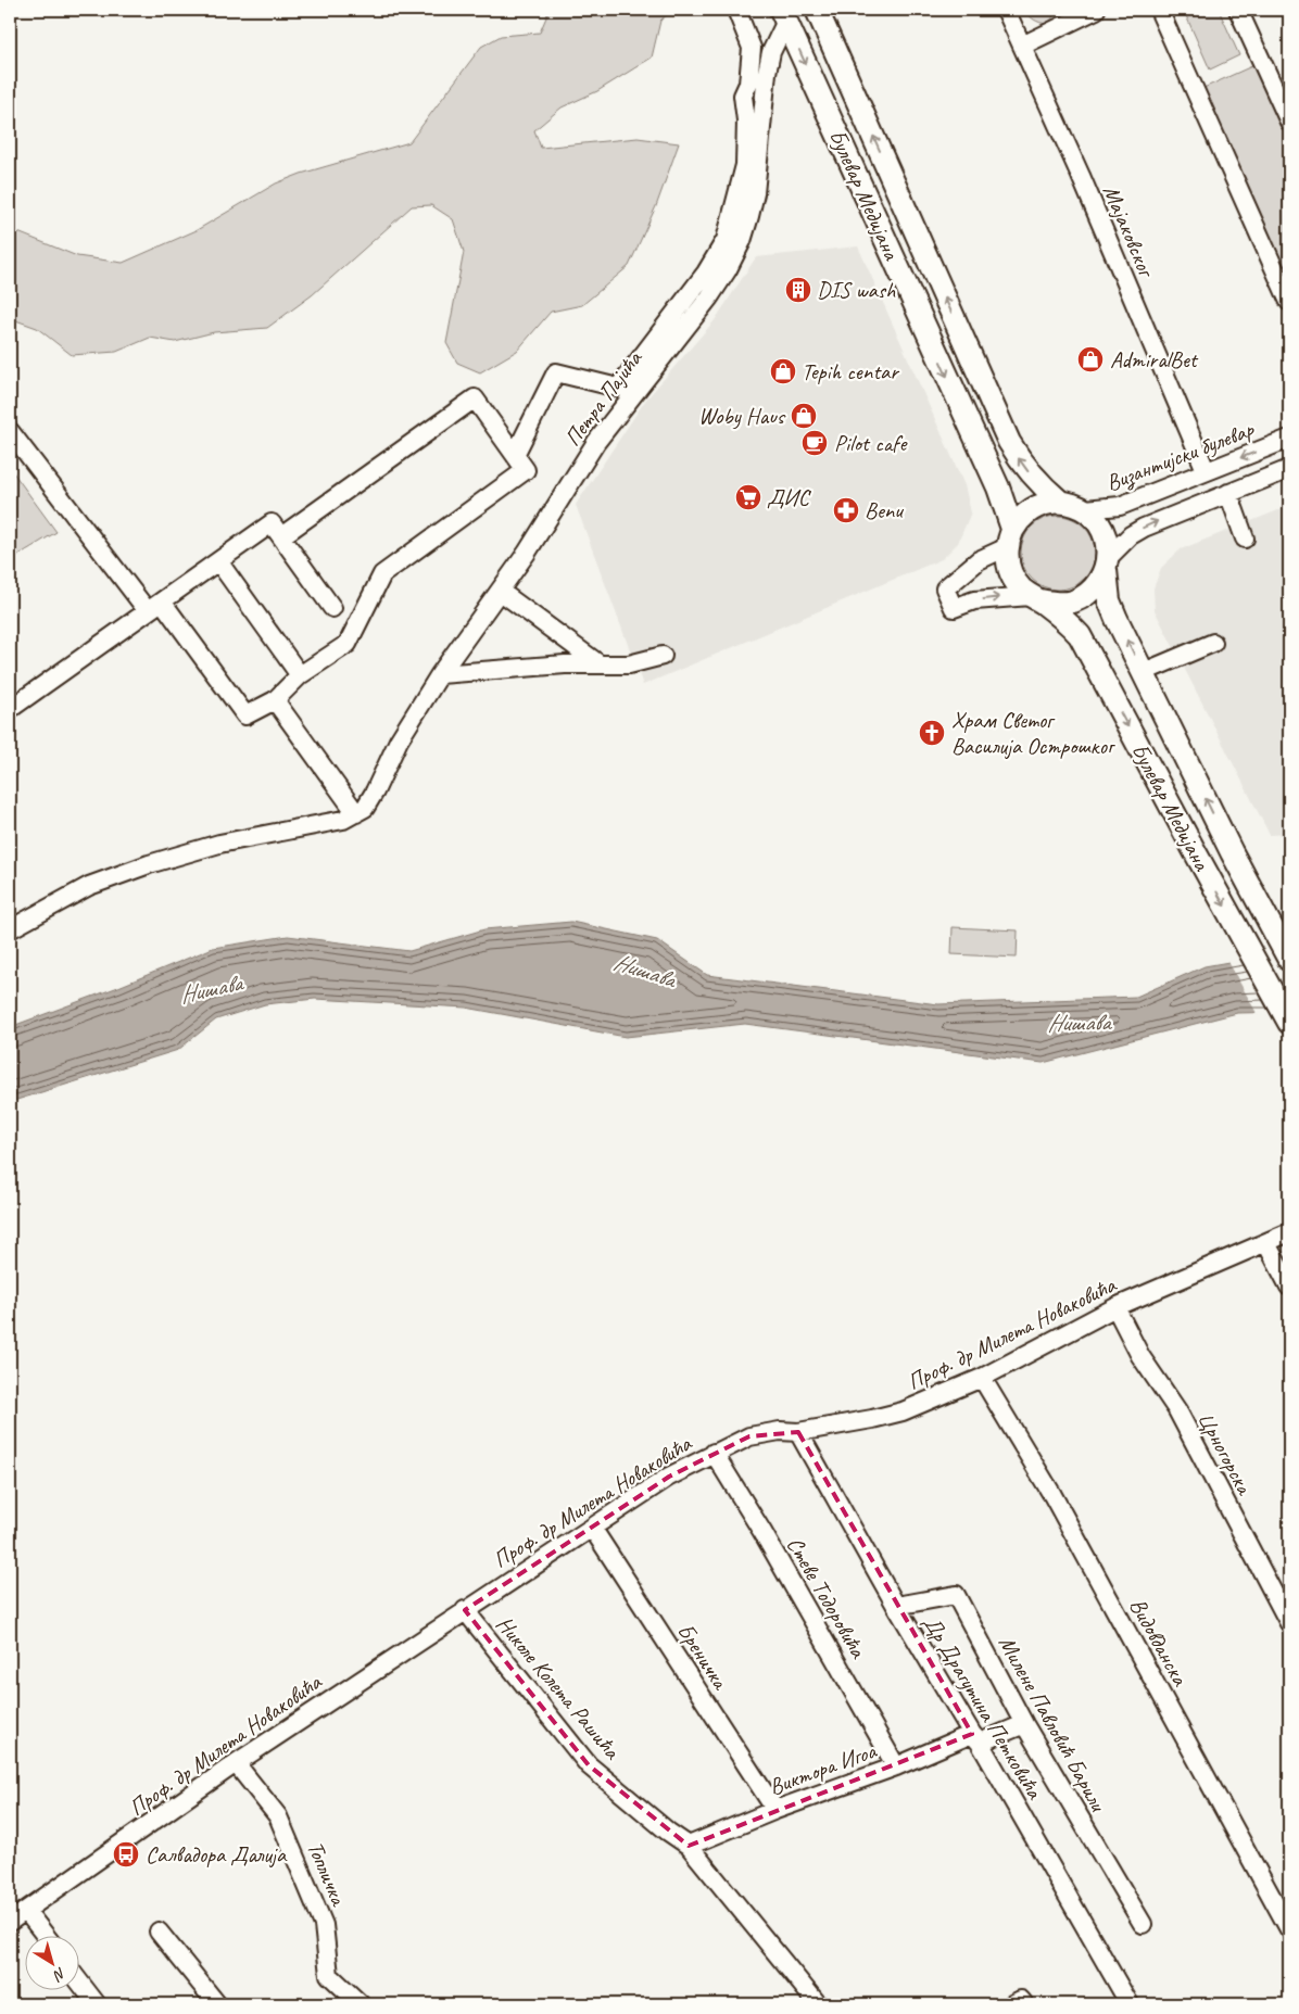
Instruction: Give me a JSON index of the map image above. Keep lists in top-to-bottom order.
{
  "streets": {
    "main road": ["Булевар Медијана"],
    "street": [
      "Мајаковског",
      "Петра Пајића",
      "Византијски булевар",
      "Проф. др Милета Новаковића",
      "Црногорска",
      "Стеве Тодоровића",
      "Видовданска",
      "Бреничка",
      "Николе Колета Рашића",
      "Др Драгутина Петковића",
      "Милене Павловић Барили",
      "Виктора Игоа",
      "Топличка"
    ]
  },
  "crossings": [
    ["Булевар Медијана", "Петра Пајића"],
    ["Булевар Медијана", "Византијски булевар"],
    ["Мајаковског", "Византијски булевар"],
    ["Проф. др Милета Новаковића", "Црногорска"],
    ["Проф. др Милета Новаковића", "Стеве Тодоровића"],
    ["Проф. др Милета Новаковића", "Видовданска"],
    ["Проф. др Милета Новаковића", "Бреничка"],
    ["Проф. др Милета Новаковића", "Николе Колета Рашића"],
    ["Проф. др Милета Новаковића", "Др Драгутина Петковића"],
    ["Проф. др Милета Новаковића", "Топличка"],
    ["Стеве Тодоровића", "Виктора Игоа"],
    ["Бреничка", "Виктора Игоа"],
    ["Николе Колета Рашића", "Виктора Игоа"],
    ["Др Драгутина Петковића", "Милене Павловић Барили"],
    ["Др Драгутина Петковића", "Виктора Игоа"],
    ["Милене Павловић Барили", "Виктора Игоа"]
  ],
  "water": ["Нишава"],
  "places": {
    "building": ["DIS wash"],
    "shop": ["AdmiralBet", "Tepih centar", "Woby Haus"],
    "cafe": ["Pilot cafe"],
    "supermarket": ["ДИС"],
    "pharmacy": ["Benu"],
    "church": ["Храм Светог Василија Острошког"],
    "bus stop": ["Салвадора Далија"]
  },
  "north": "bottom right"
}
